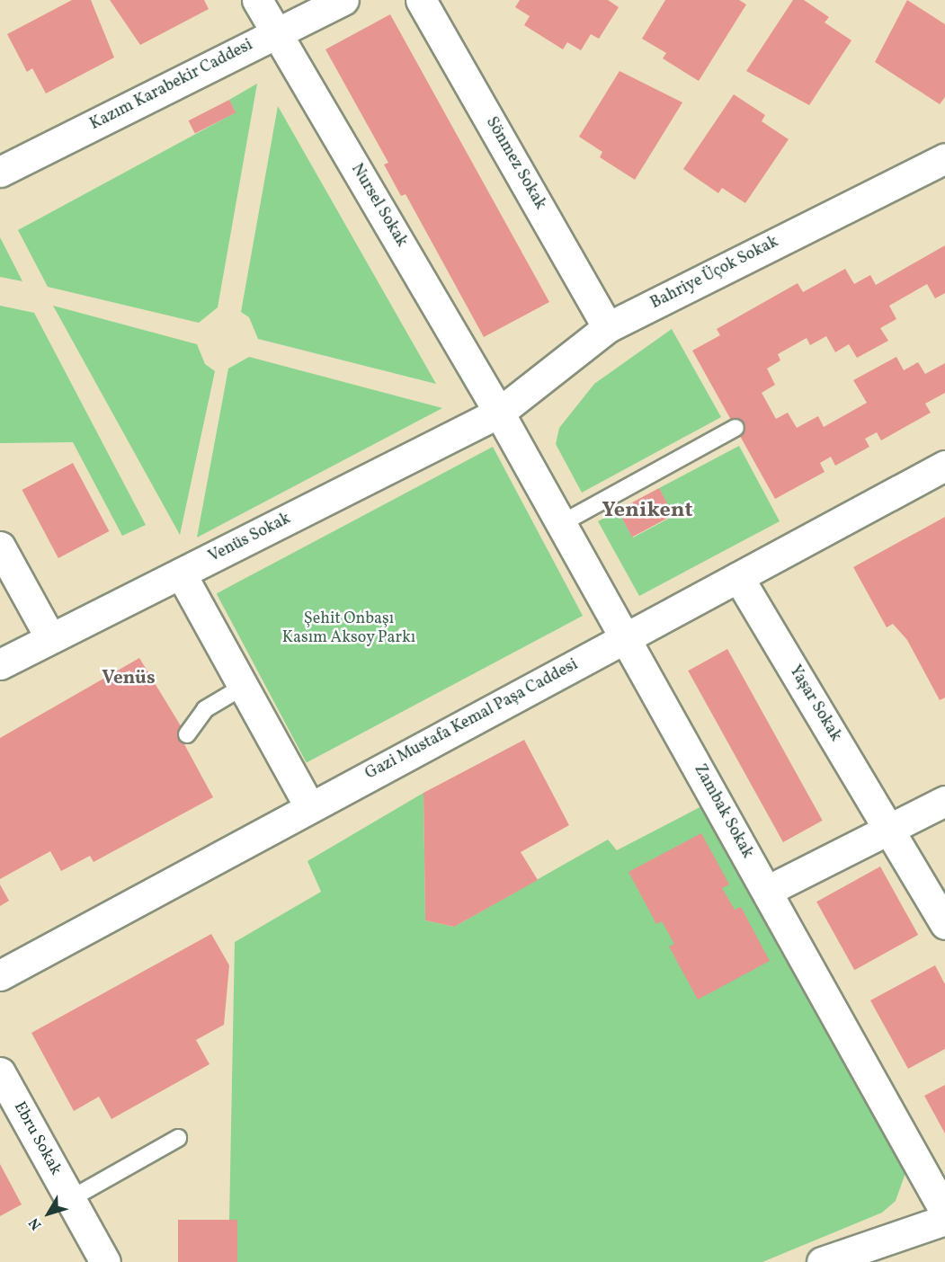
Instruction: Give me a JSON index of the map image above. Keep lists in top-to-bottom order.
{
  "streets": {
    "street": [
      "Kazım Karabekir Caddesi",
      "Sönmez Sokak",
      "Nursel Sokak",
      "Bahriye Üçok Sokak",
      "Venüs Sokak",
      "Yaşar Sokak",
      "Gazi Mustafa Kemal Paşa Caddesi",
      "Zambak Sokak",
      "Ebru Sokak"
    ]
  },
  "crossings": [
    ["Kazım Karabekir Caddesi", "Nursel Sokak"],
    ["Sönmez Sokak", "Bahriye Üçok Sokak"],
    ["Nursel Sokak", "Bahriye Üçok Sokak"],
    ["Nursel Sokak", "Venüs Sokak"],
    ["Nursel Sokak", "Zambak Sokak"],
    ["Bahriye Üçok Sokak", "Venüs Sokak"],
    ["Bahriye Üçok Sokak", "Zambak Sokak"],
    ["Venüs Sokak", "Zambak Sokak"],
    ["Yaşar Sokak", "Gazi Mustafa Kemal Paşa Caddesi"],
    ["Gazi Mustafa Kemal Paşa Caddesi", "Zambak Sokak"]
  ],
  "districts": ["Yenikent", "Venüs"],
  "parks": ["Şehit Onbaşı Kasım Aksoy Parkı"],
  "north": "bottom left"
}
